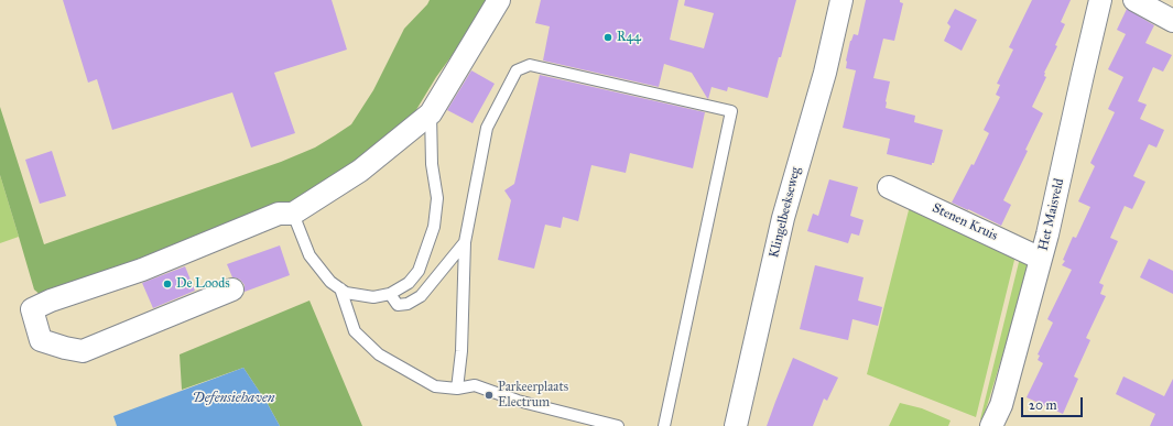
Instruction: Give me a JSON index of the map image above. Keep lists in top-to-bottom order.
{
  "streets": {
    "street": ["Klingelbeekseweg", "Het Maisveld", "Stenen Kruis"]
  },
  "crossings": [
    ["Het Maisveld", "Stenen Kruis"]
  ],
  "water": ["Defensiehaven"],
  "places": ["R44", "De Loods", "Parkeerplaats Electrum"],
  "scale_bar": "20 m"
}
